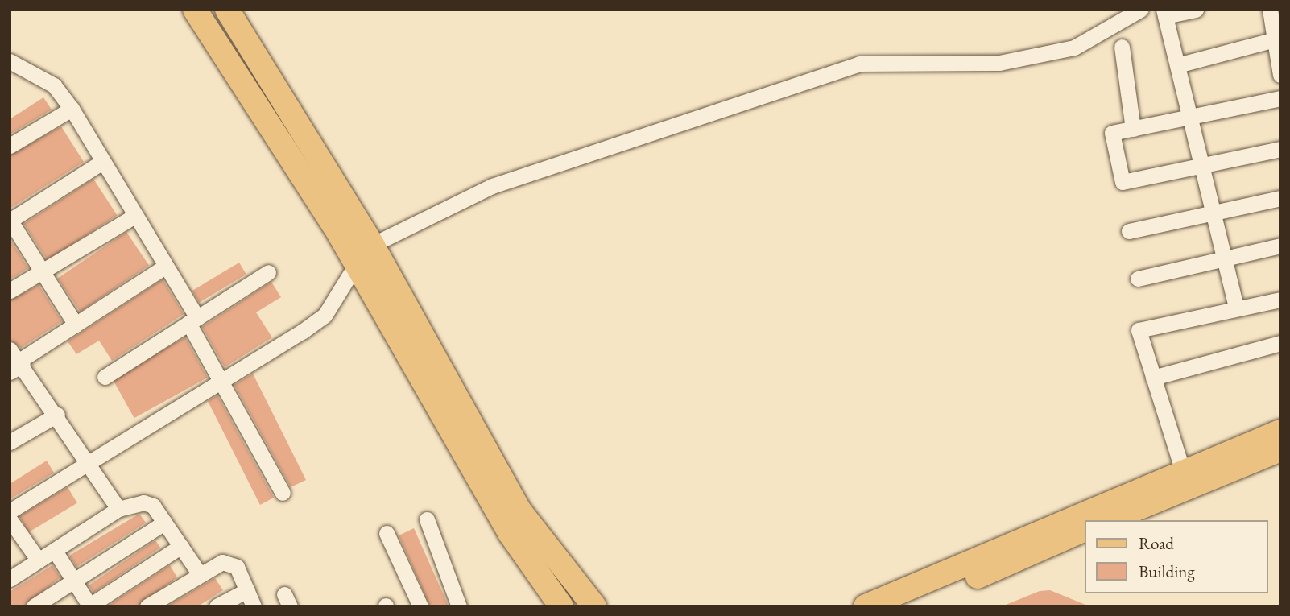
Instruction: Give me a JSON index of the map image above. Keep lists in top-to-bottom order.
{
  "legend": ["Road", "Building"]
}
